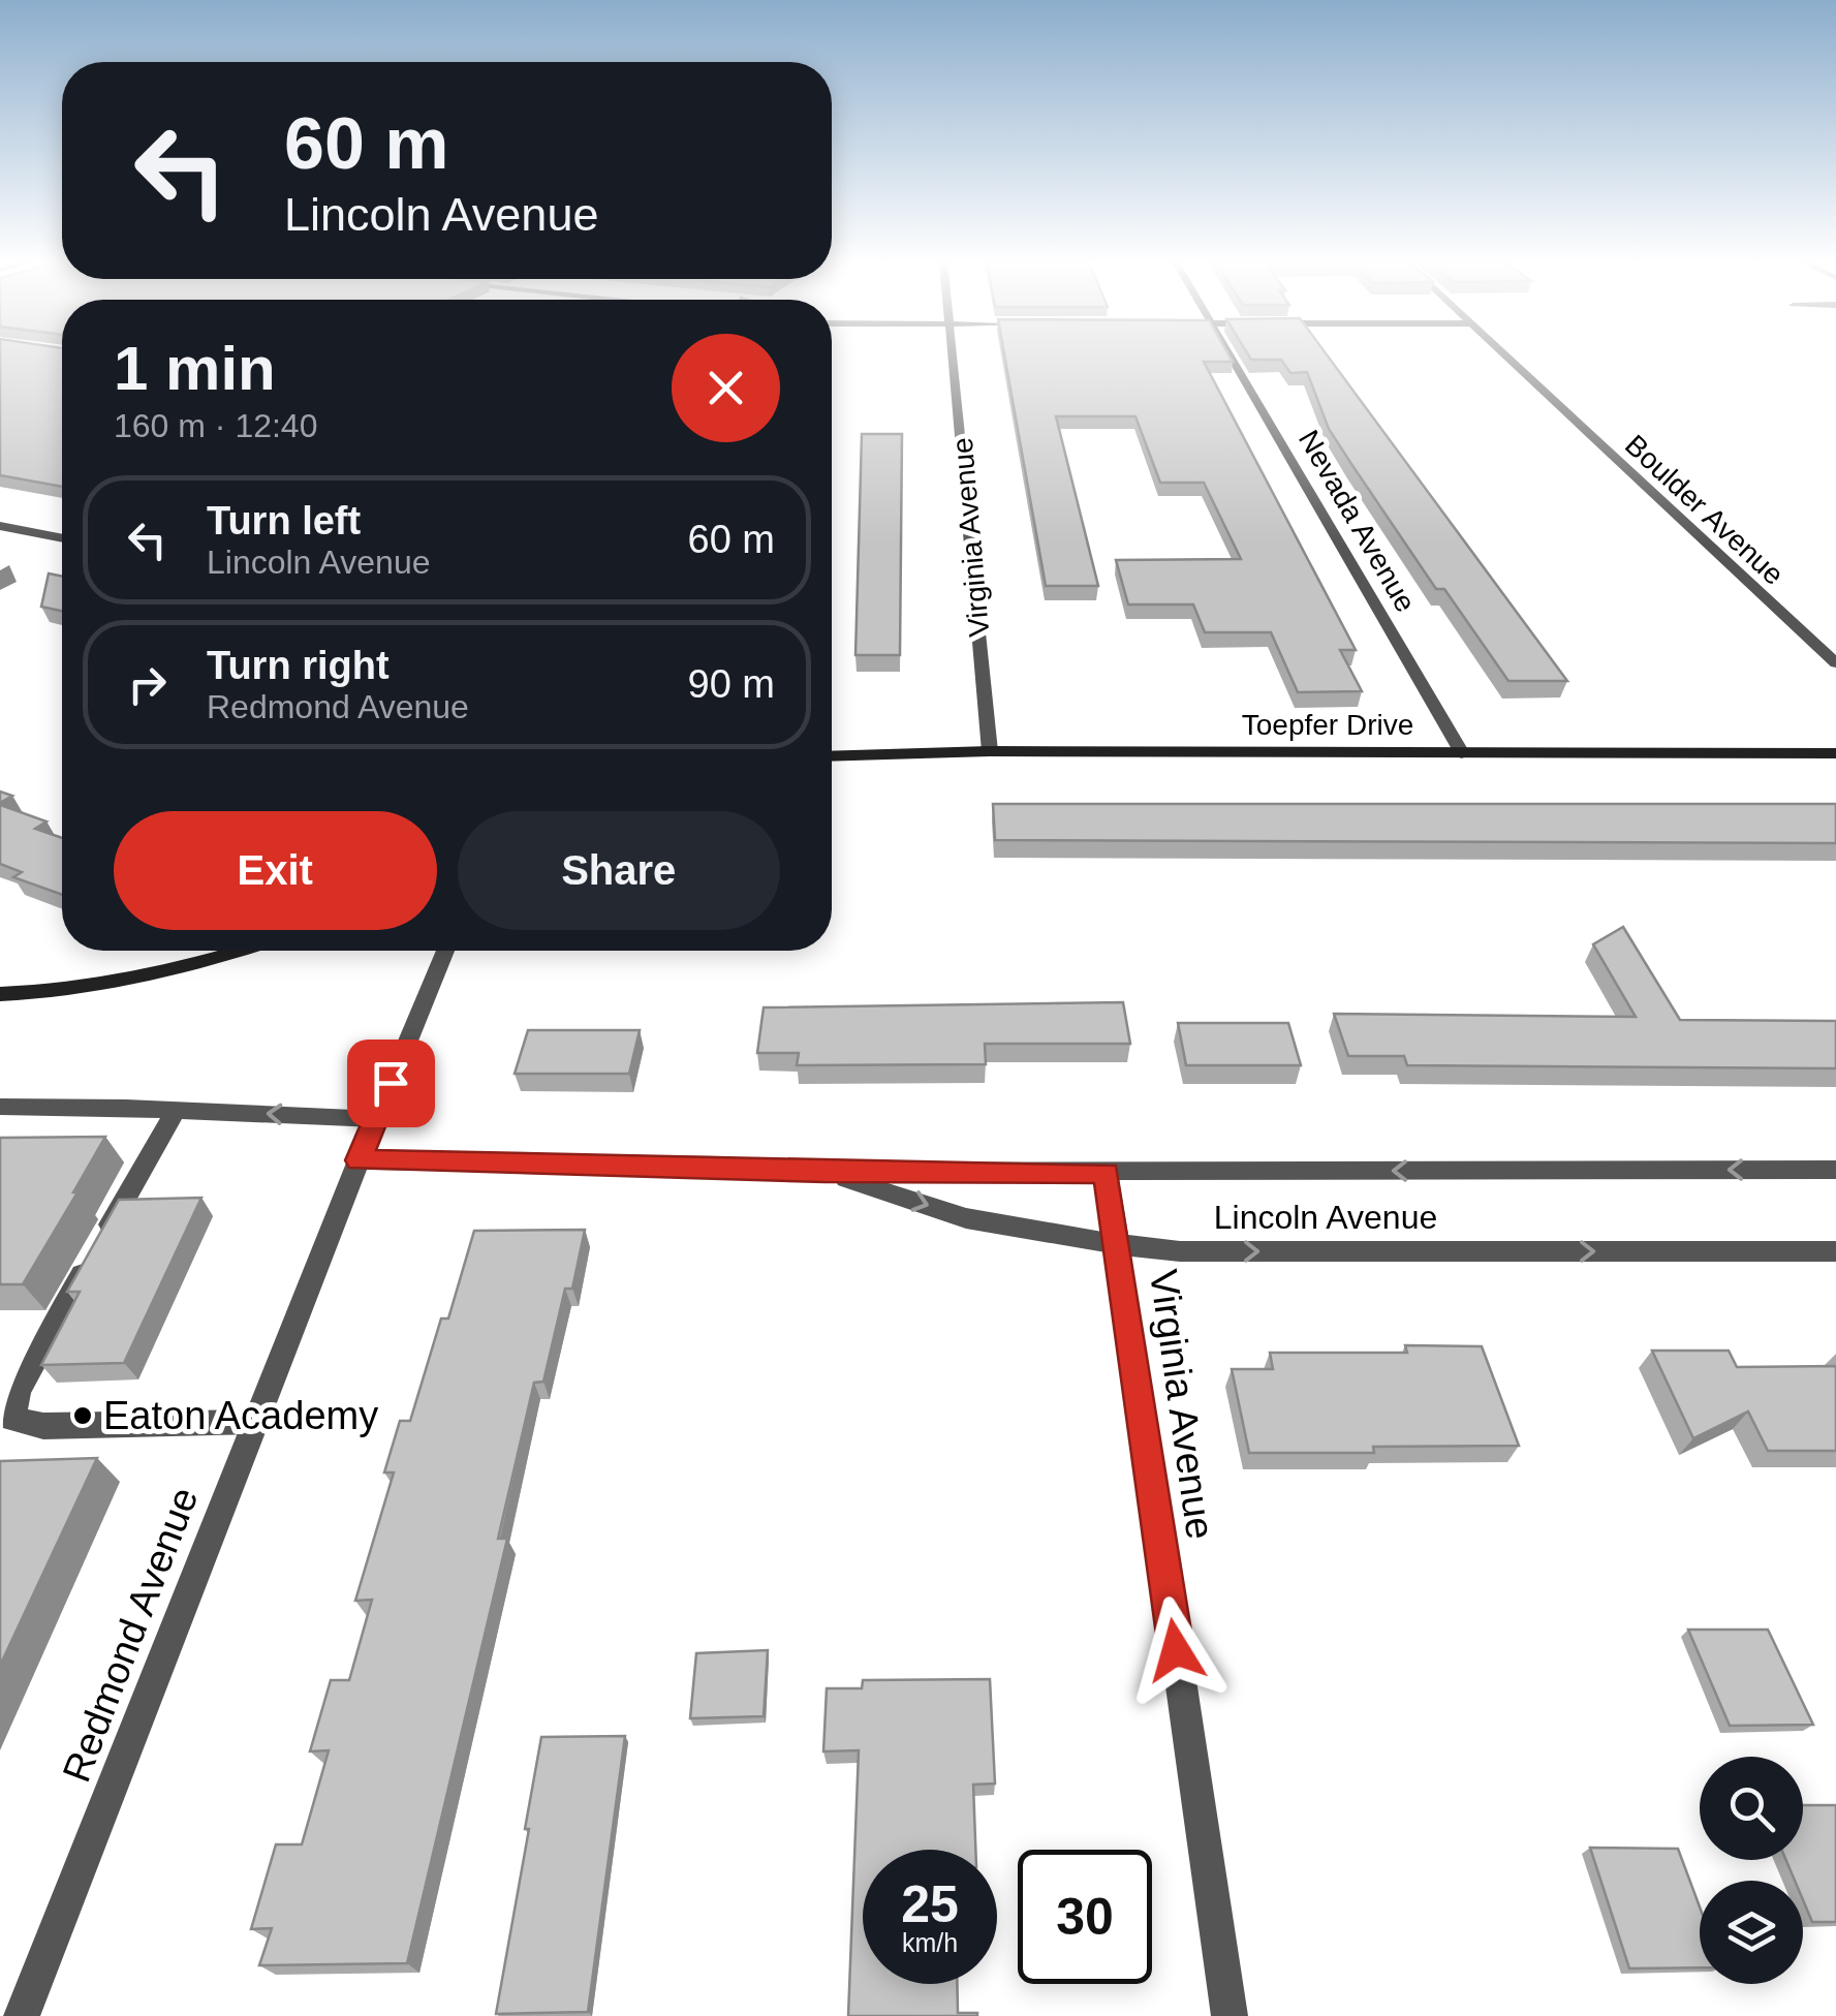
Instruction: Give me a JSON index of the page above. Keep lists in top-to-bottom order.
{
  "streets": {
    "street": [
      "Boulder Avenue",
      "Nevada Avenue",
      "Virginia Avenue",
      "Toepfer Drive",
      "Lincoln Avenue",
      "Redmond Avenue"
    ]
  },
  "crossings": [
    ["Nevada Avenue", "Toepfer Drive"],
    ["Virginia Avenue", "Toepfer Drive"],
    ["Virginia Avenue", "Lincoln Avenue"],
    ["Lincoln Avenue", "Redmond Avenue"]
  ],
  "places": ["Eaton Academy"],
  "page": {
    "turn": ["60 m", "Lincoln Avenue"],
    "heading": ["1 min", "160 m · 12:40"],
    "list": [
      {
        "name": "Turn left",
        "note": "Lincoln Avenue",
        "value": "60 m"
      },
      {
        "name": "Turn right",
        "note": "Redmond Avenue",
        "value": "90 m"
      }
    ],
    "buttons": ["Exit", "Share"],
    "speed": "25 km/h",
    "limit": "30"
  }
}
